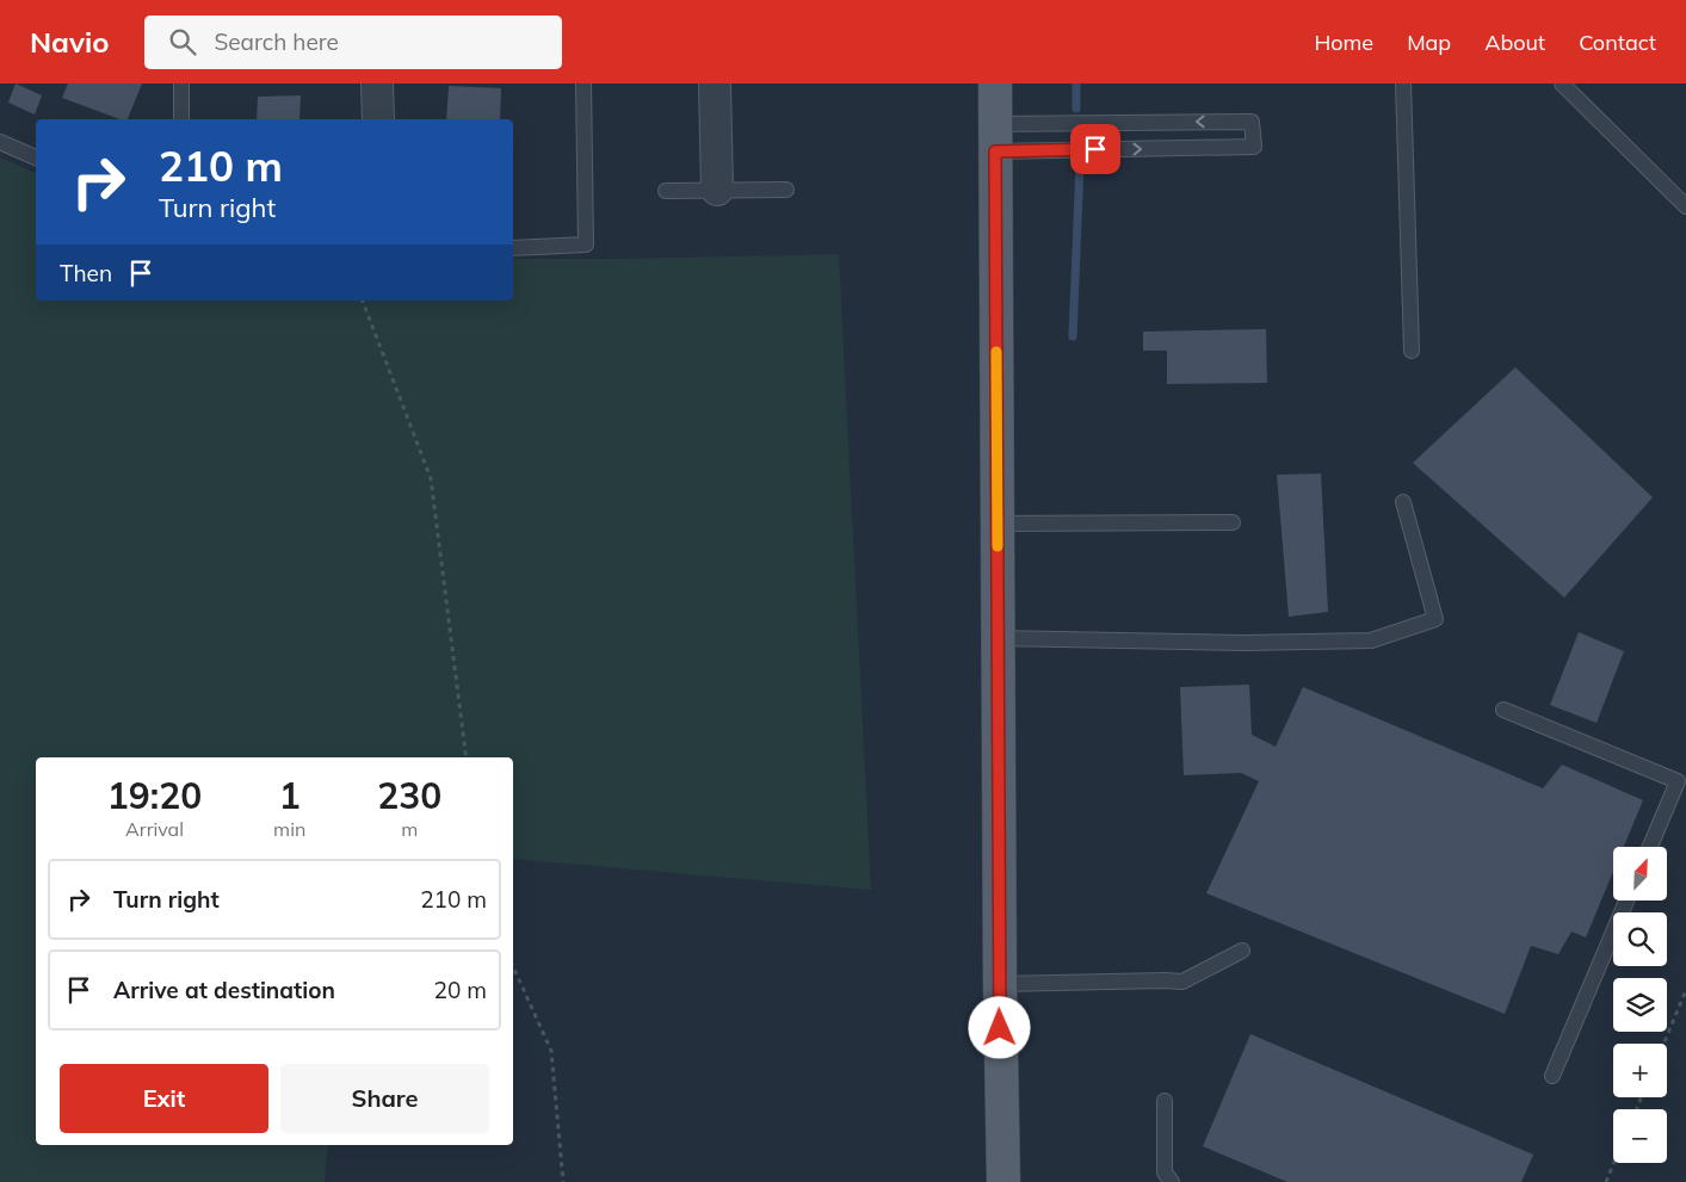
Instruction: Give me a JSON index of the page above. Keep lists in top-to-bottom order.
{
  "north": "top right",
  "page": {
    "header": "Navio",
    "search": "Search here",
    "nav": [
      "Home",
      "Map",
      "About",
      "Contact"
    ],
    "turn": ["210 m", "Turn right"],
    "then": "Then",
    "eta": [
      "19:20",
      "Arrival",
      "1",
      "min",
      "230",
      "m"
    ],
    "map_buttons": ["+", "−"],
    "list": [
      {
        "name": "Turn right",
        "value": "210 m"
      },
      {
        "name": "Arrive at destination",
        "value": "20 m"
      }
    ],
    "buttons": ["Exit", "Share"]
  }
}
